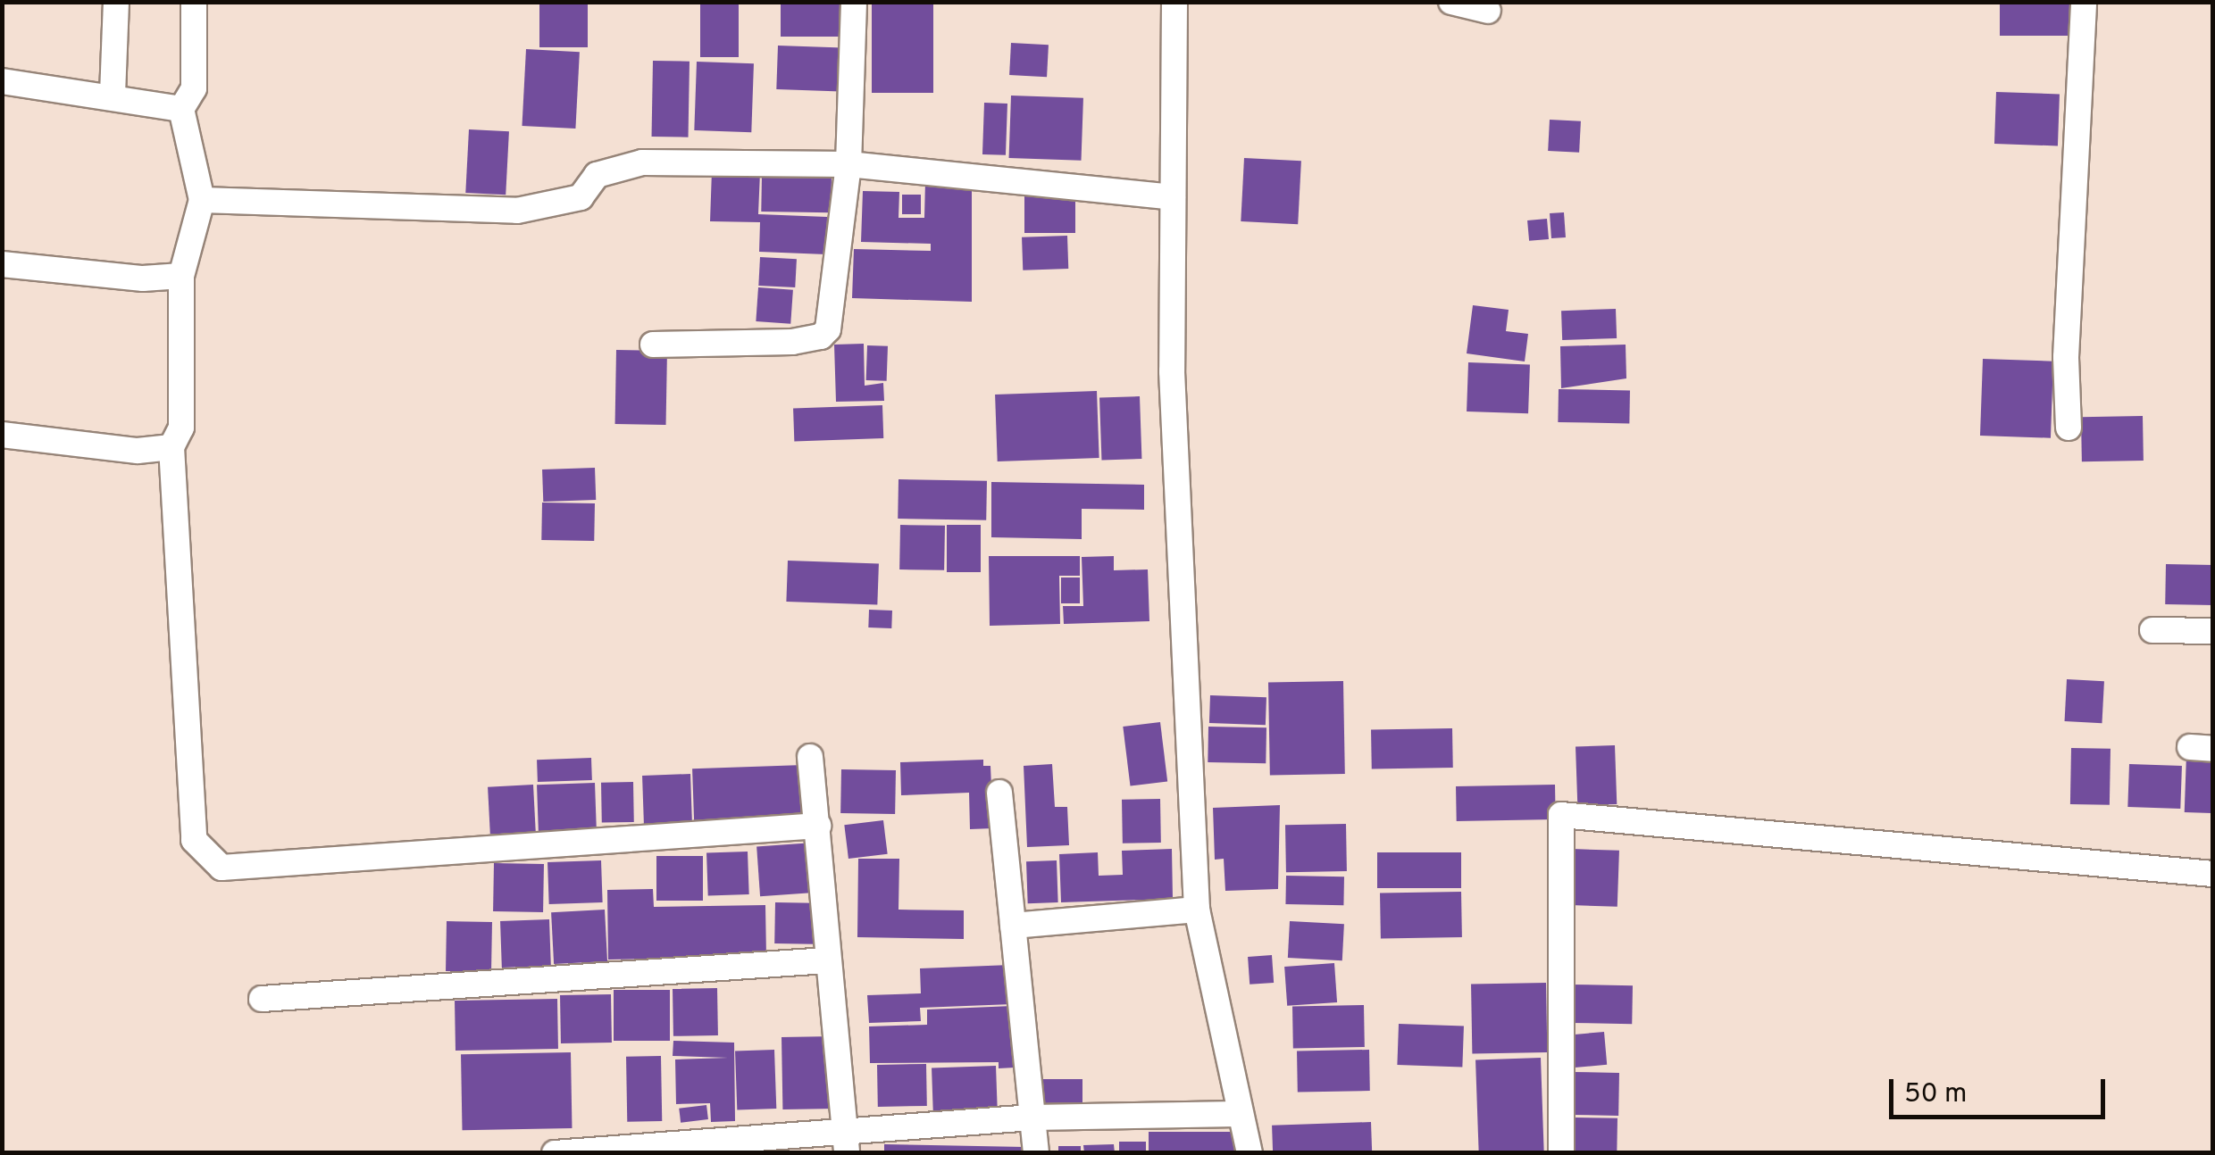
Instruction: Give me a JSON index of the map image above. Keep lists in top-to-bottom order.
{
  "scale_bar": "50 m"
}
